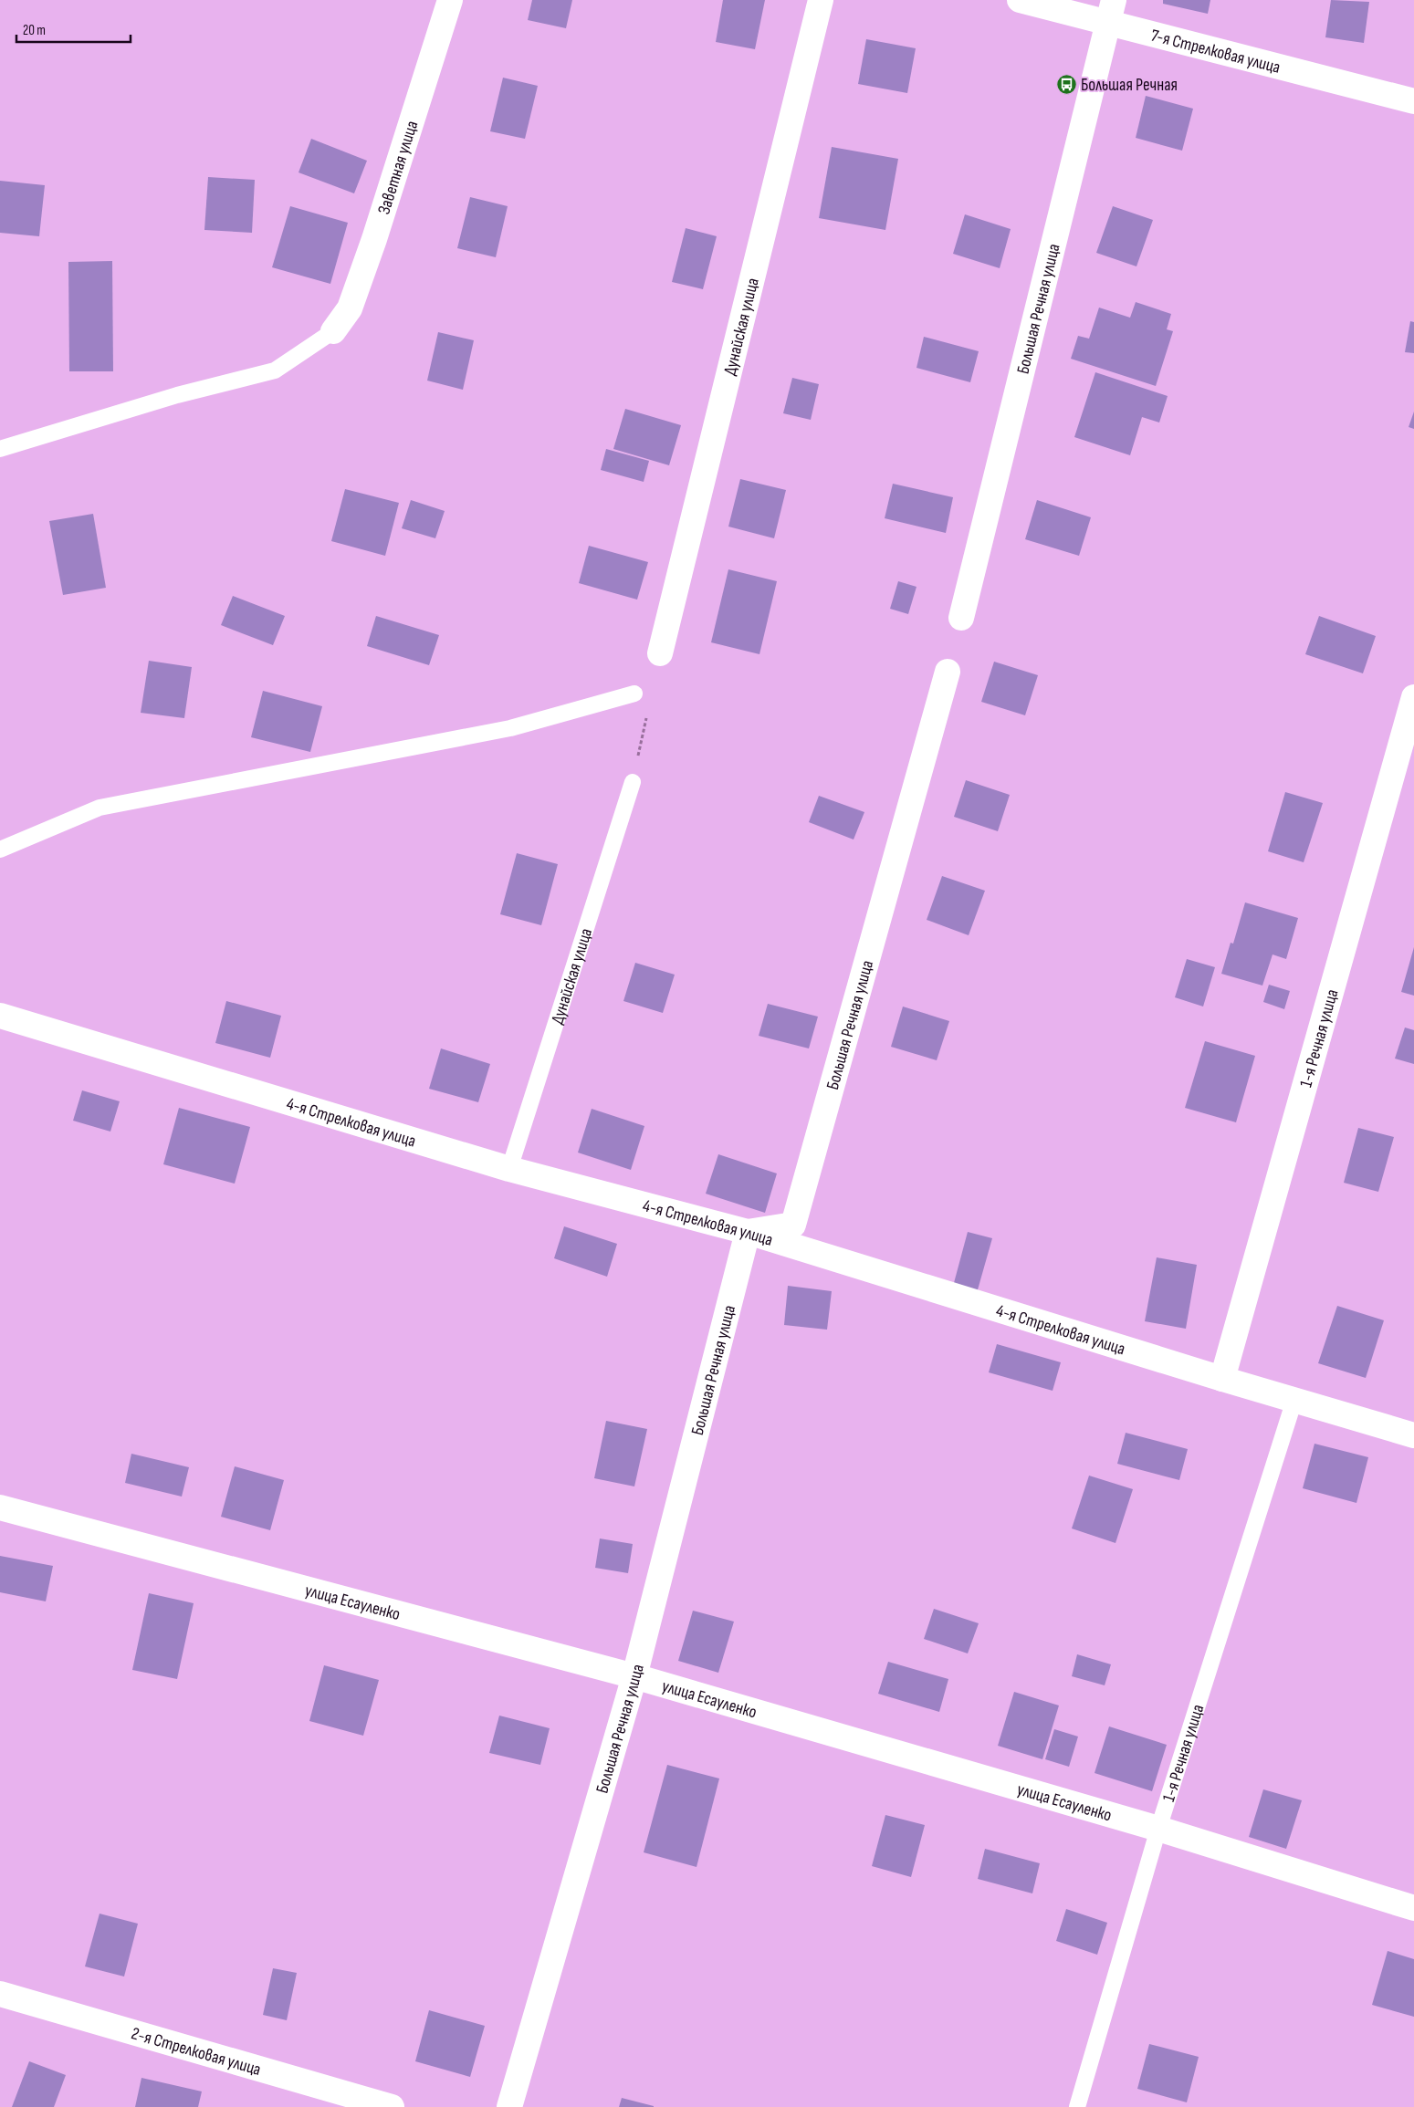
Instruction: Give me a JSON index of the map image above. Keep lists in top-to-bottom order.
{
  "streets": {
    "street": [
      "7-я Стрелковая улица",
      "Заветная улица",
      "Большая Речная улица",
      "Дунайская улица",
      "1-я Речная улица",
      "4-я Стрелковая улица",
      "улица Есауленко",
      "2-я Стрелковая улица"
    ]
  },
  "crossings": [
    ["7-я Стрелковая улица", "Большая Речная улица"],
    ["Большая Речная улица", "4-я Стрелковая улица"],
    ["Большая Речная улица", "улица Есауленко"],
    ["Дунайская улица", "4-я Стрелковая улица"],
    ["1-я Речная улица", "4-я Стрелковая улица"],
    ["1-я Речная улица", "улица Есауленко"]
  ],
  "places": {
    "bus stop": ["Большая Речная"]
  },
  "scale_bar": "20 m"
}
